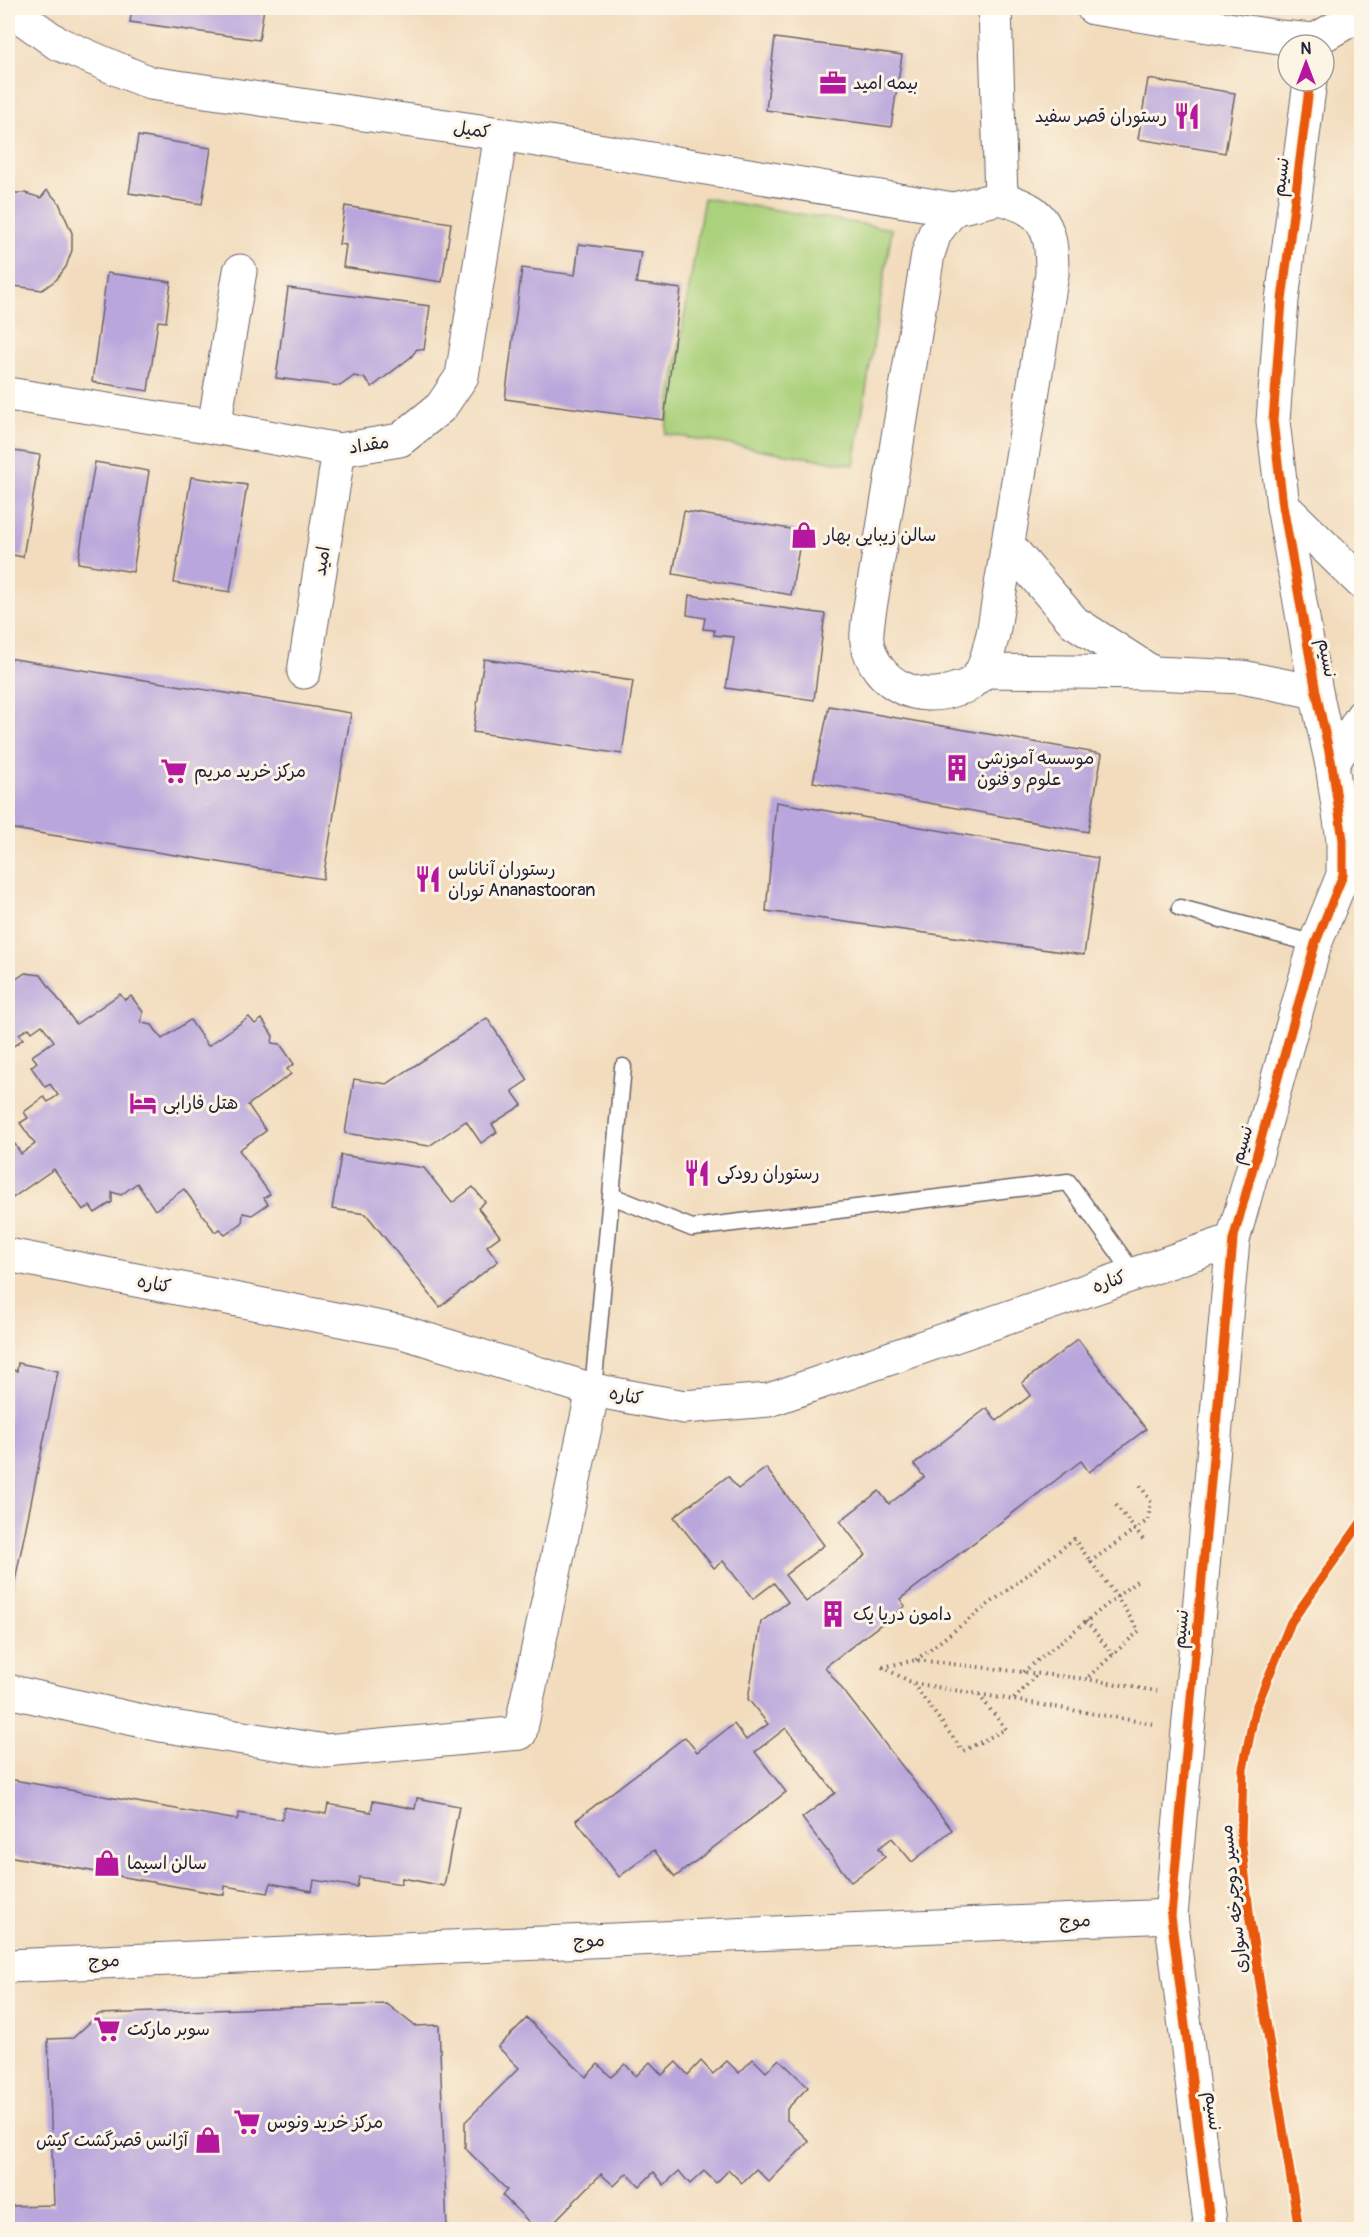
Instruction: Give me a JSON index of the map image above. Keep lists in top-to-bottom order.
{
  "streets": {
    "street": [
      "کمیل",
      "نسیم",
      "مقداد",
      "امید",
      "کناره",
      "موج"
    ],
    "cycle path": ["مسیر دوچرخه سواری"]
  },
  "crossings": [
    ["کمیل", "مقداد"],
    ["نسیم", "کناره"],
    ["نسیم", "موج"],
    ["مقداد", "امید"]
  ],
  "places": {
    "office": ["بیمه امید"],
    "restaurant": ["رستوران قصر سفید", "رستوران آناناس توران Ananastooran", "رستوران رودکی"],
    "shop": ["سالن زیبایی بهار", "سالن اسیما", "آژانس قصرگشت کیش"],
    "building": ["موسسه آموزشی علوم و فنون", "دامون دریا یک"],
    "supermarket": ["مرکز خرید مریم", "سوبر ماركت", "مرکز خرید ونوس"],
    "hotel": ["هتل فارابی"]
  },
  "north": "top"
}
